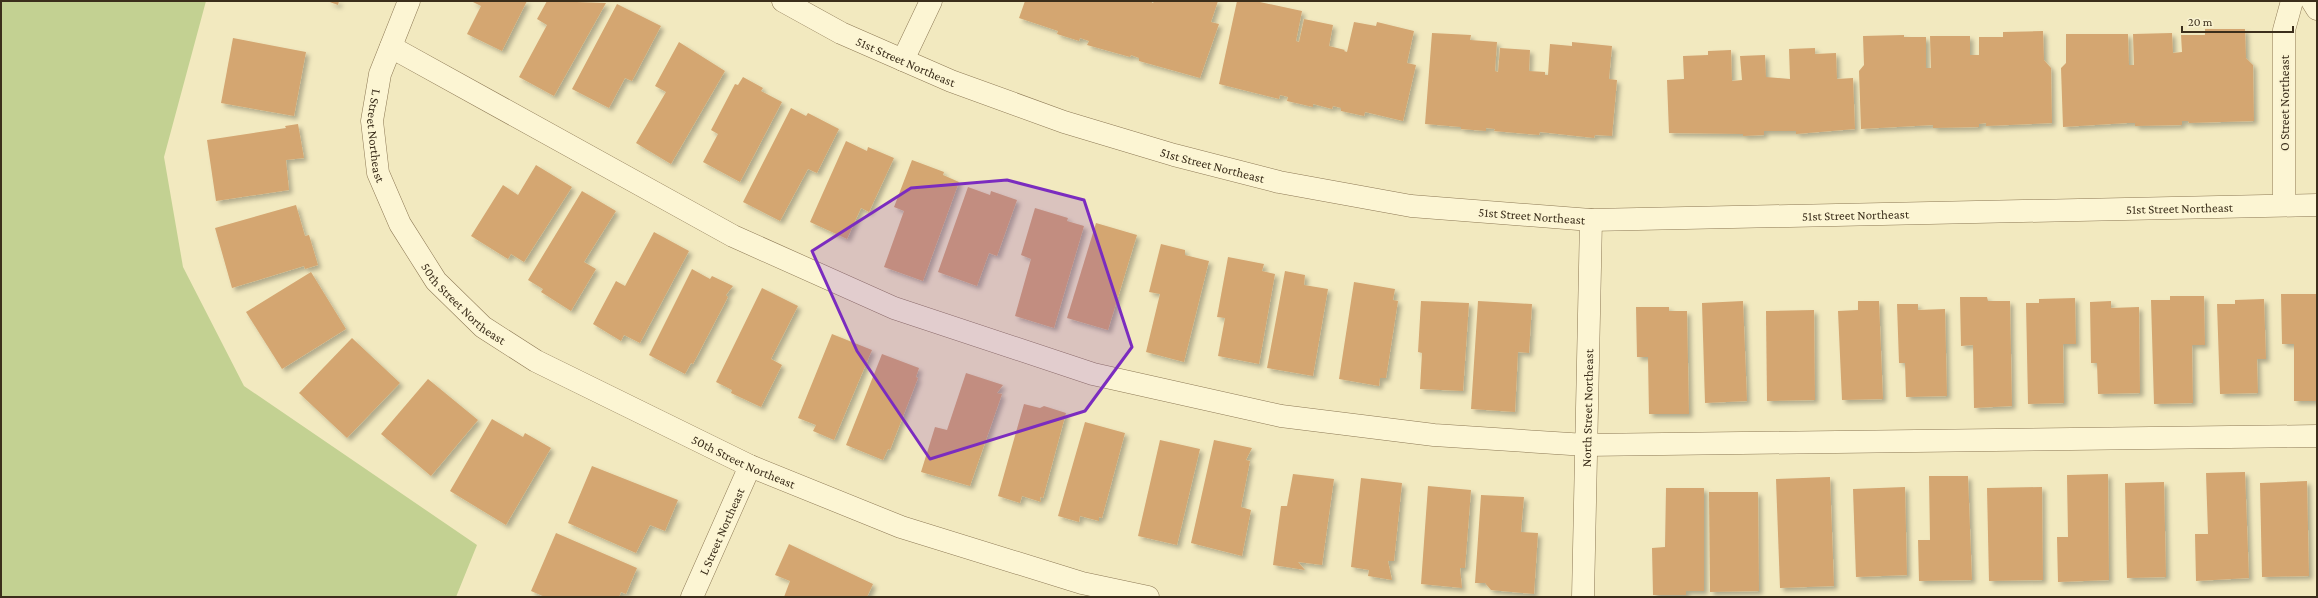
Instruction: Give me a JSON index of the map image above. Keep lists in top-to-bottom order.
{
  "streets": {
    "street": [
      "51st Street Northeast",
      "O Street Northeast",
      "L Street Northeast",
      "50th Street Northeast",
      "North Street Northeast"
    ]
  },
  "crossings": [
    ["51st Street Northeast", "O Street Northeast"],
    ["51st Street Northeast", "North Street Northeast"],
    ["L Street Northeast", "50th Street Northeast"]
  ],
  "scale_bar": "20 m"
}
